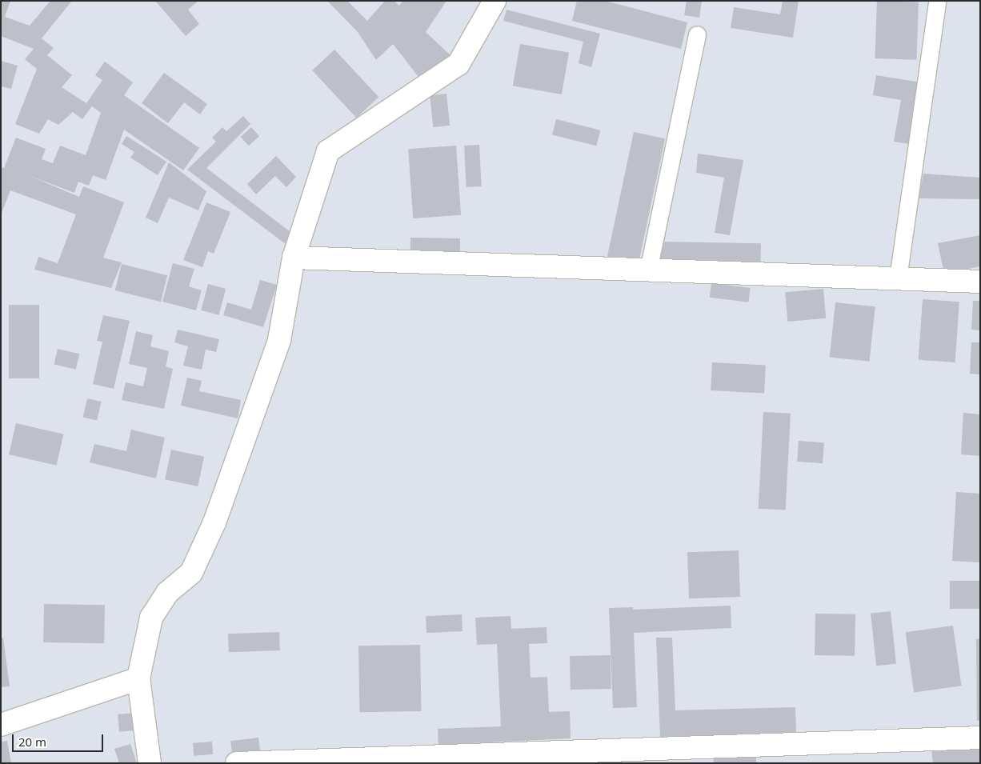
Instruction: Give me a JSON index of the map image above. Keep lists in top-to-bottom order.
{
  "scale_bar": "20 m"
}
